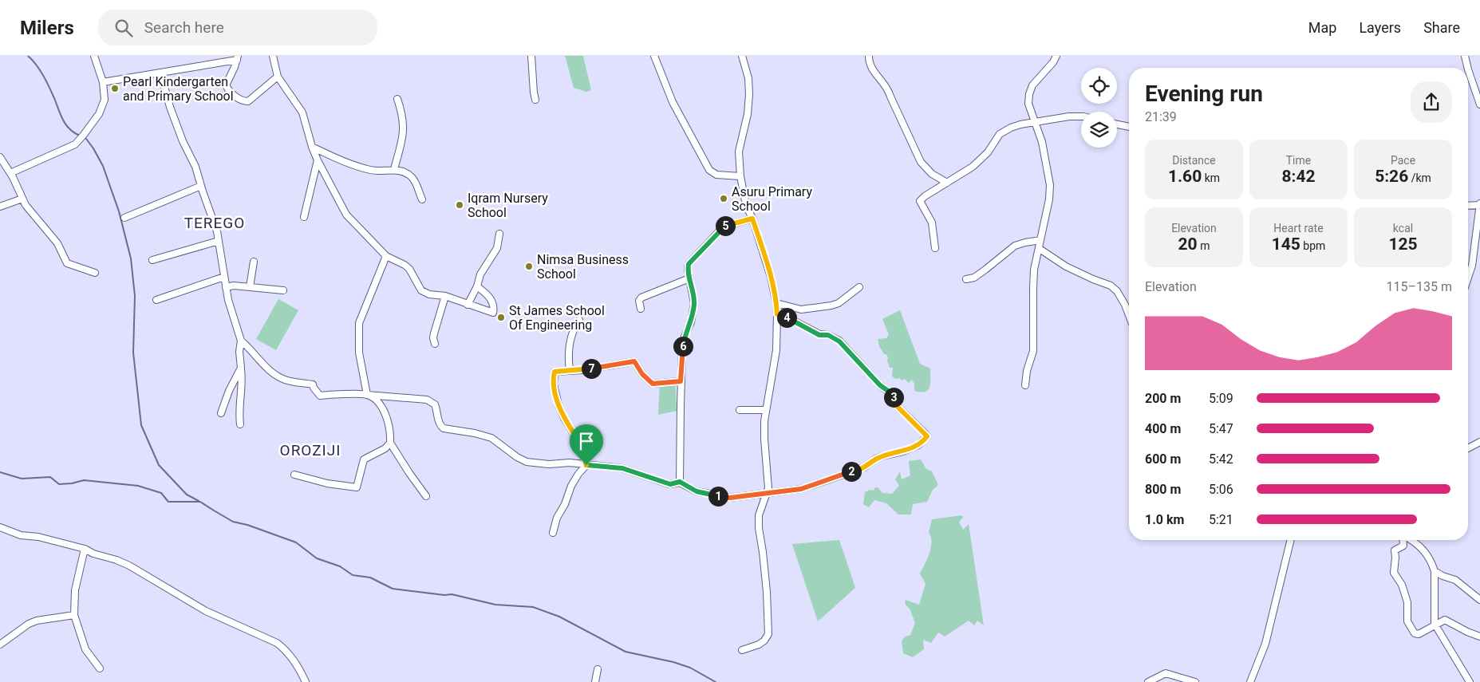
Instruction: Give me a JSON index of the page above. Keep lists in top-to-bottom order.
{
  "districts": ["TEREGO", "OROZIJI"],
  "places": [
    "Pearl Kindergarten and Primary School",
    "Asuru Primary School",
    "Iqram Nursery School",
    "Nimsa Business School",
    "St James School Of Engineering"
  ],
  "page": {
    "header": "Milers",
    "search": "Search here",
    "nav": ["Map", "Layers", "Share"],
    "heading": ["Evening run", "21:39"],
    "stats": [
      ["Distance", "1.60 km"],
      ["Time", "8:42"],
      ["Pace", "5:26 /km"],
      ["Elevation", "20 m"],
      ["Heart rate", "145 bpm"],
      ["kcal", "125"]
    ],
    "pins": [
      "5",
      "4",
      "6",
      "7",
      "3",
      "2",
      "1"
    ],
    "chart": ["Elevation", "115–135 m"],
    "list": [
      {
        "name": "200 m",
        "note": "5:09"
      },
      {
        "name": "400 m",
        "note": "5:47"
      },
      {
        "name": "600 m",
        "note": "5:42"
      },
      {
        "name": "800 m",
        "note": "5:06"
      },
      {
        "name": "1.0 km",
        "note": "5:21"
      }
    ]
  }
}
